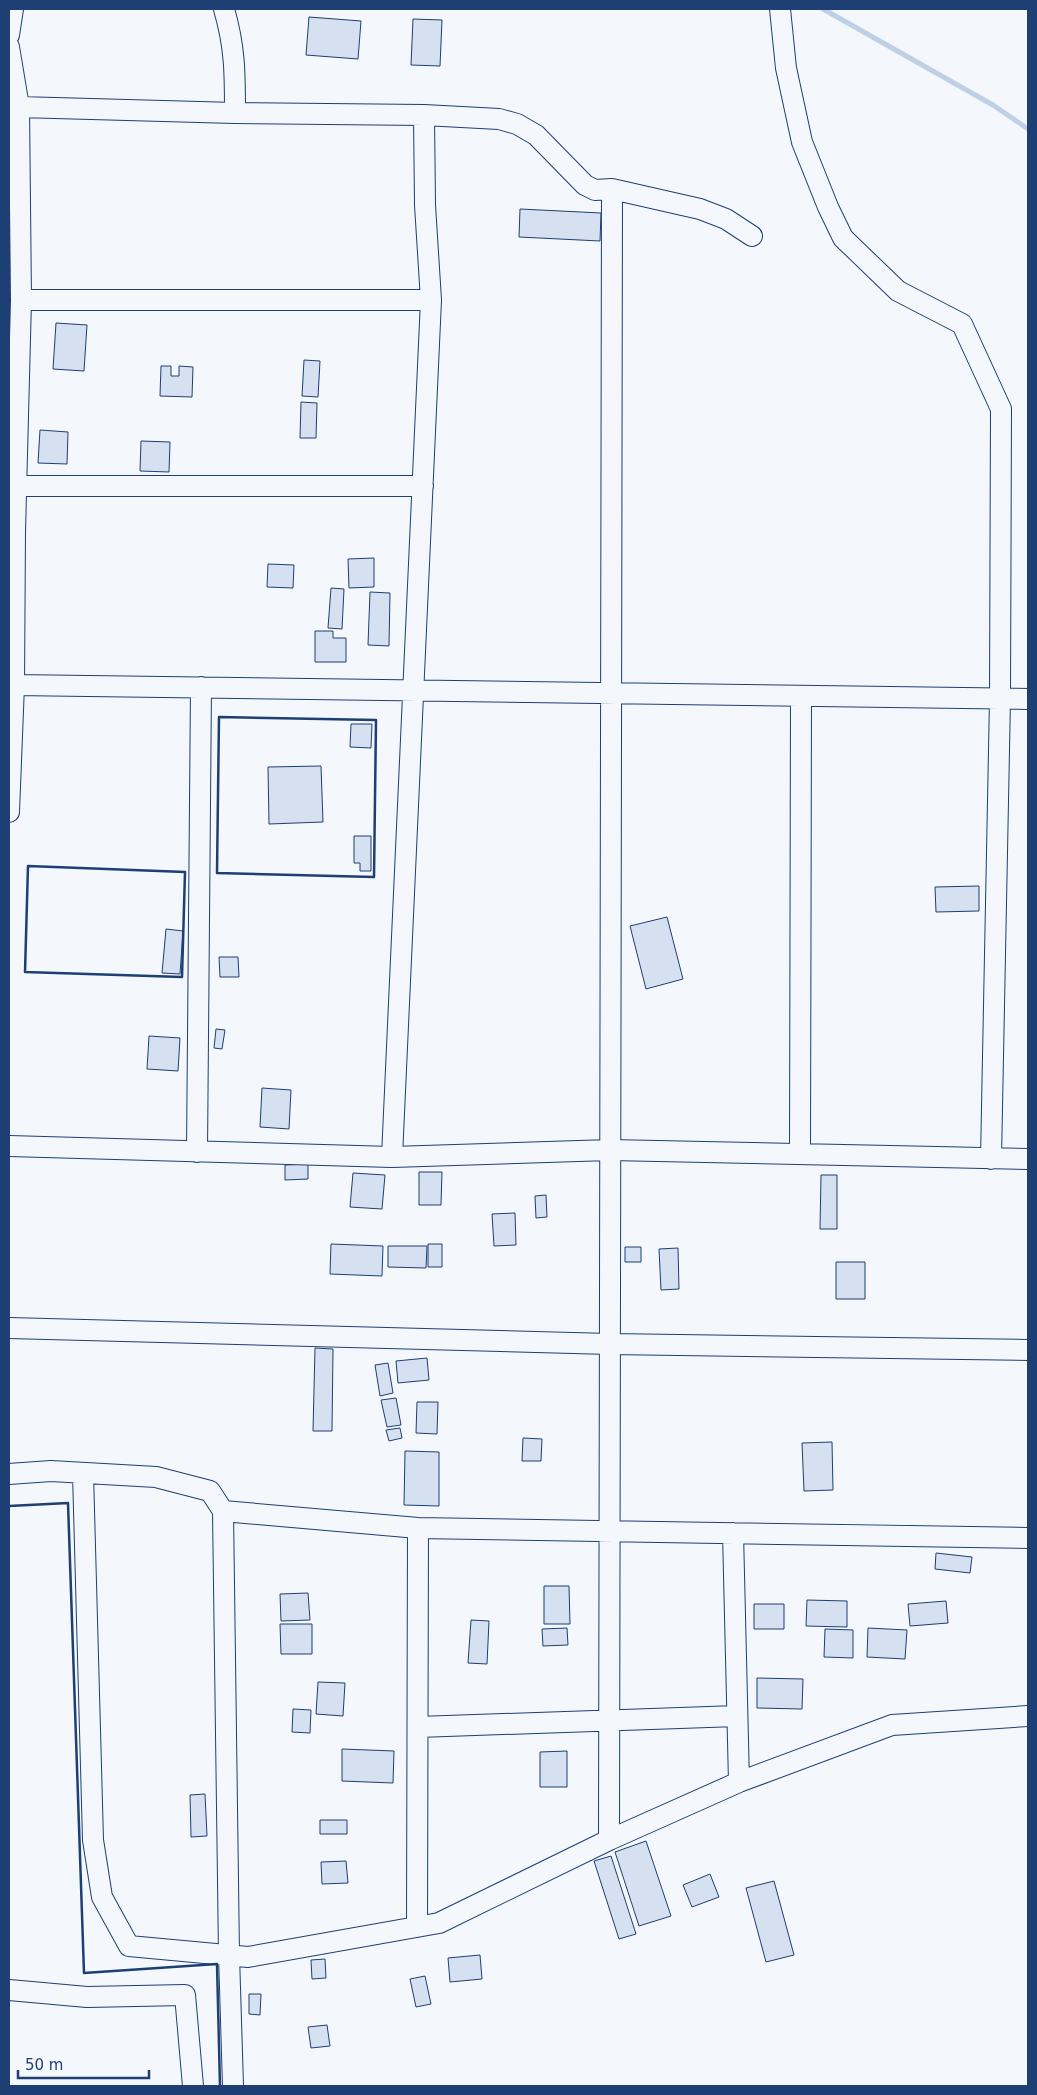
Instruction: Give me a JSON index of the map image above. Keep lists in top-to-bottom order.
{
  "scale_bar": "50 m"
}
